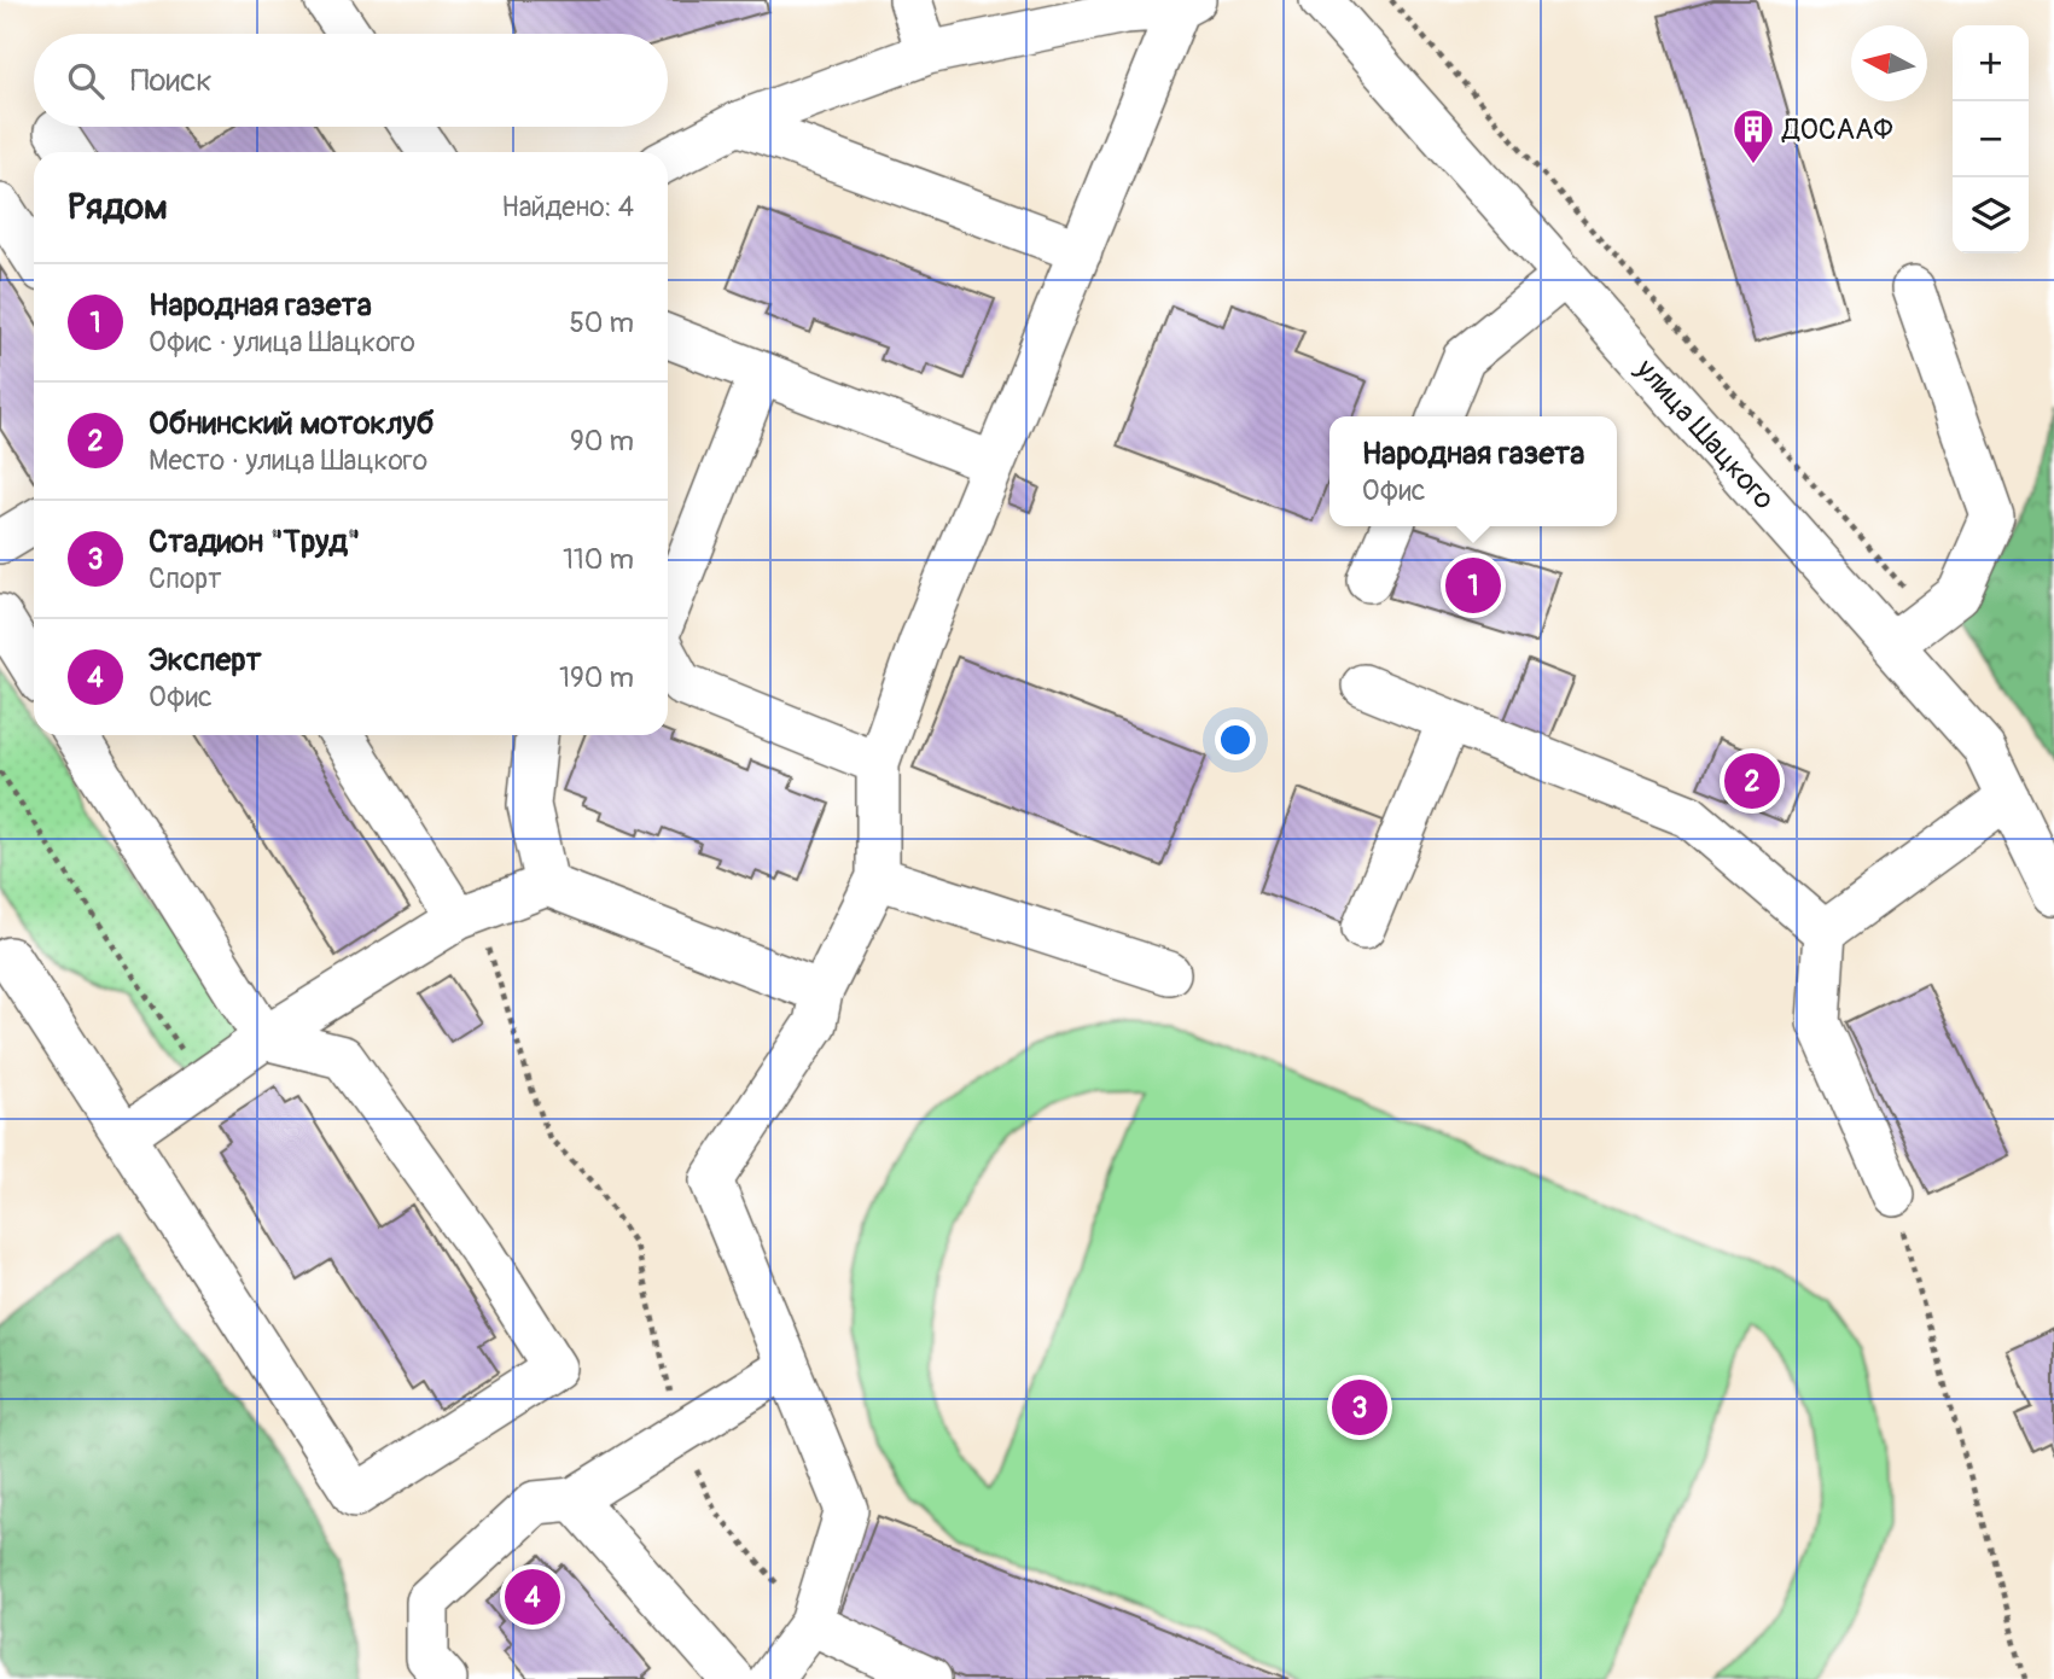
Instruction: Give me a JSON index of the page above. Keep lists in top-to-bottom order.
{
  "streets": {
    "street": ["улица Шацкого"]
  },
  "places": {
    "building": ["ДОСААФ"]
  },
  "north": "left",
  "page": {
    "map_buttons": ["+", "−"],
    "search": "Поиск",
    "heading": ["Рядом", "Найдено: 4"],
    "list": [
      {
        "mark": "1",
        "name": "Народная газета",
        "note": "Офис · улица Шацкого",
        "value": "50 m"
      },
      {
        "mark": "2",
        "name": "Обнинский мотоклуб",
        "note": "Место · улица Шацкого",
        "value": "90 m"
      },
      {
        "mark": "3",
        "name": "Стадион \"Труд\"",
        "note": "Спорт",
        "value": "110 m"
      },
      {
        "mark": "4",
        "name": "Эксперт",
        "note": "Офис",
        "value": "190 m"
      }
    ],
    "popup": ["Народная газета", "Офис"],
    "pins": [
      "1",
      "2",
      "3",
      "4"
    ]
  }
}
